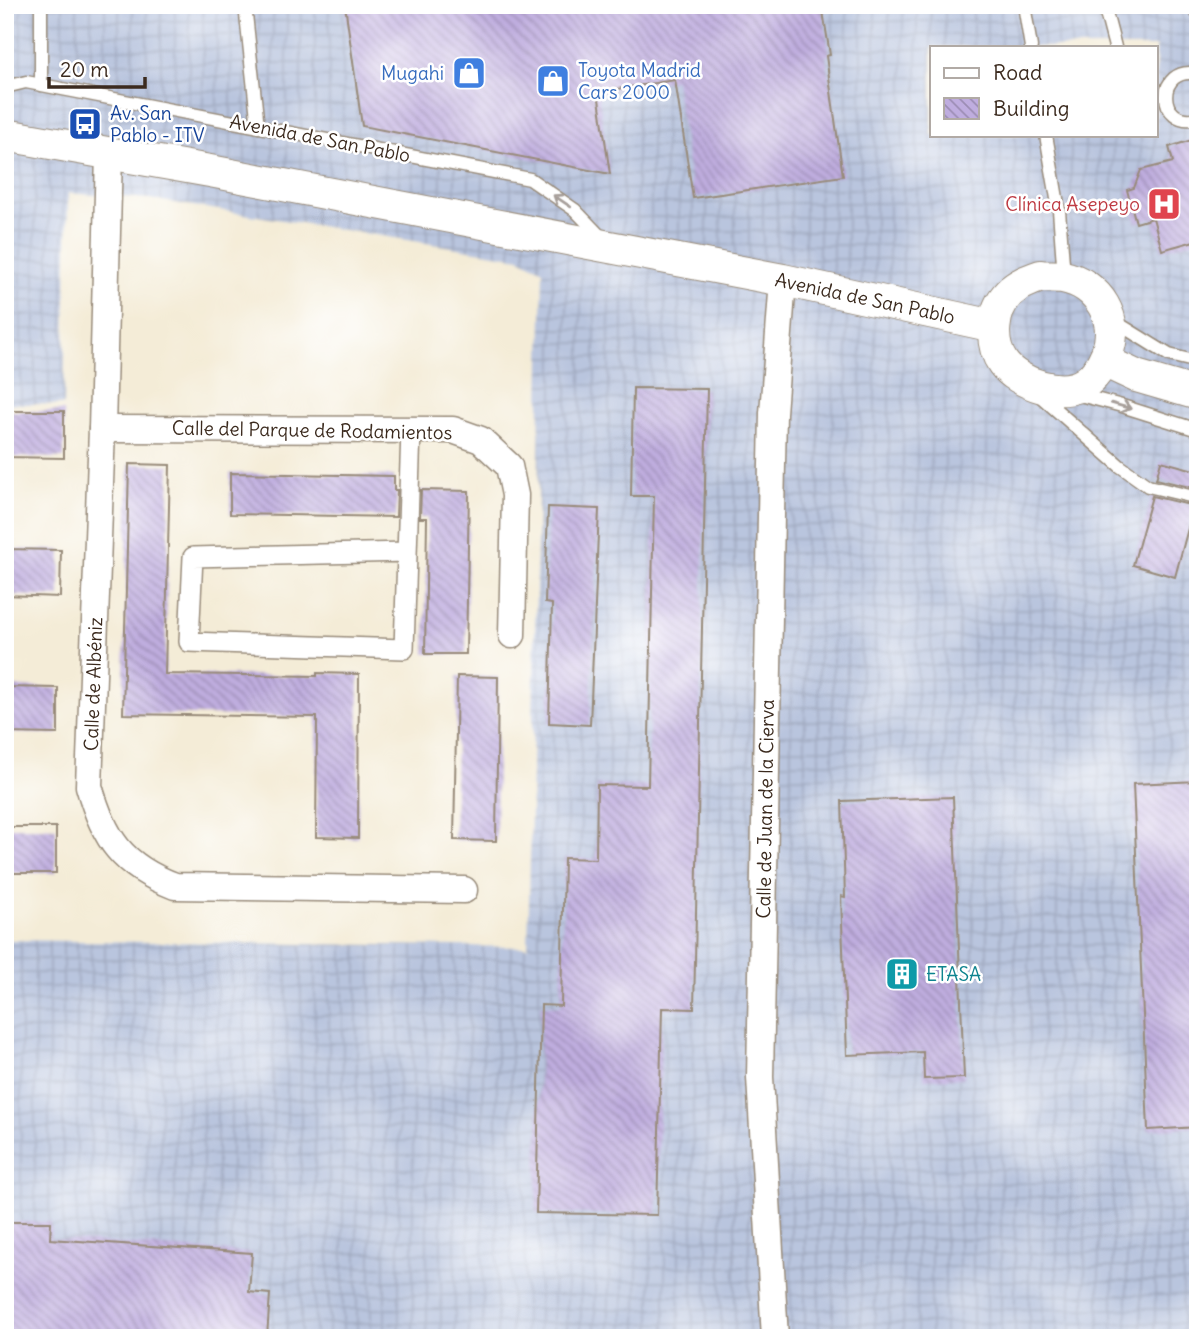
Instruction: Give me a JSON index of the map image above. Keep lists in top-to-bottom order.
{
  "streets": {
    "street": [
      "Avenida de San Pablo",
      "Calle del Parque de Rodamientos",
      "Calle de Albéniz",
      "Calle de Juan de la Cierva"
    ]
  },
  "crossings": [
    ["Avenida de San Pablo", "Calle de Albéniz"],
    ["Avenida de San Pablo", "Calle de Juan de la Cierva"],
    ["Calle del Parque de Rodamientos", "Calle de Albéniz"]
  ],
  "places": {
    "shop": ["Mugahi", "Toyota Madrid Cars 2000"],
    "bus stop": ["Av. San Pablo - ITV"],
    "hospital": ["Clínica Asepeyo"],
    "building": ["ETASA"]
  },
  "legend": ["Road", "Building"],
  "scale_bar": "20 m"
}
